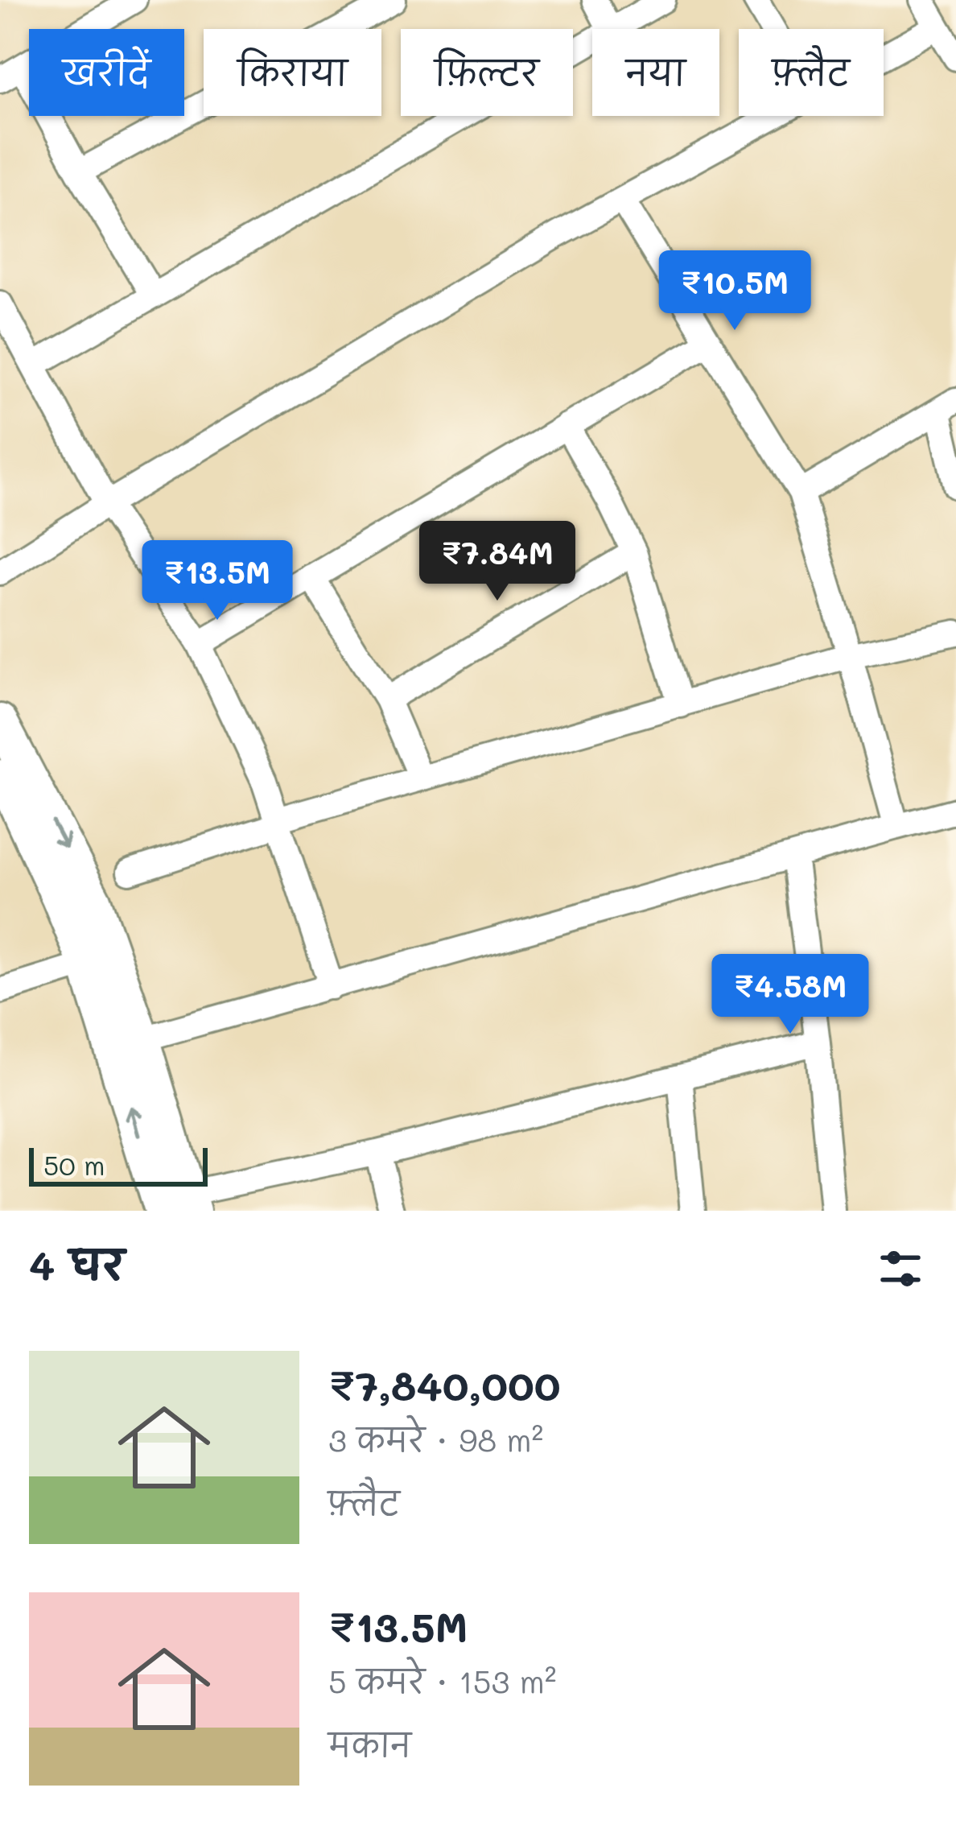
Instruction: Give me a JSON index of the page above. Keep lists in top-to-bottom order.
{
  "scale_bar": "50 m",
  "page": {
    "chip": [
      "खरीदें",
      "किराया",
      "फ़िल्टर",
      "नया",
      "फ़्लैट"
    ],
    "price": [
      "₹10.5M",
      "₹7.84M",
      "₹13.5M",
      "₹4.58M"
    ],
    "scale": "50 m",
    "heading": "4 घर",
    "list": [
      {
        "name": "₹7,840,000",
        "note": "3 कमरे · 98 m² · फ़्लैट"
      },
      {
        "name": "₹13.5M",
        "note": "5 कमरे · 153 m² · मकान"
      }
    ]
  }
}
